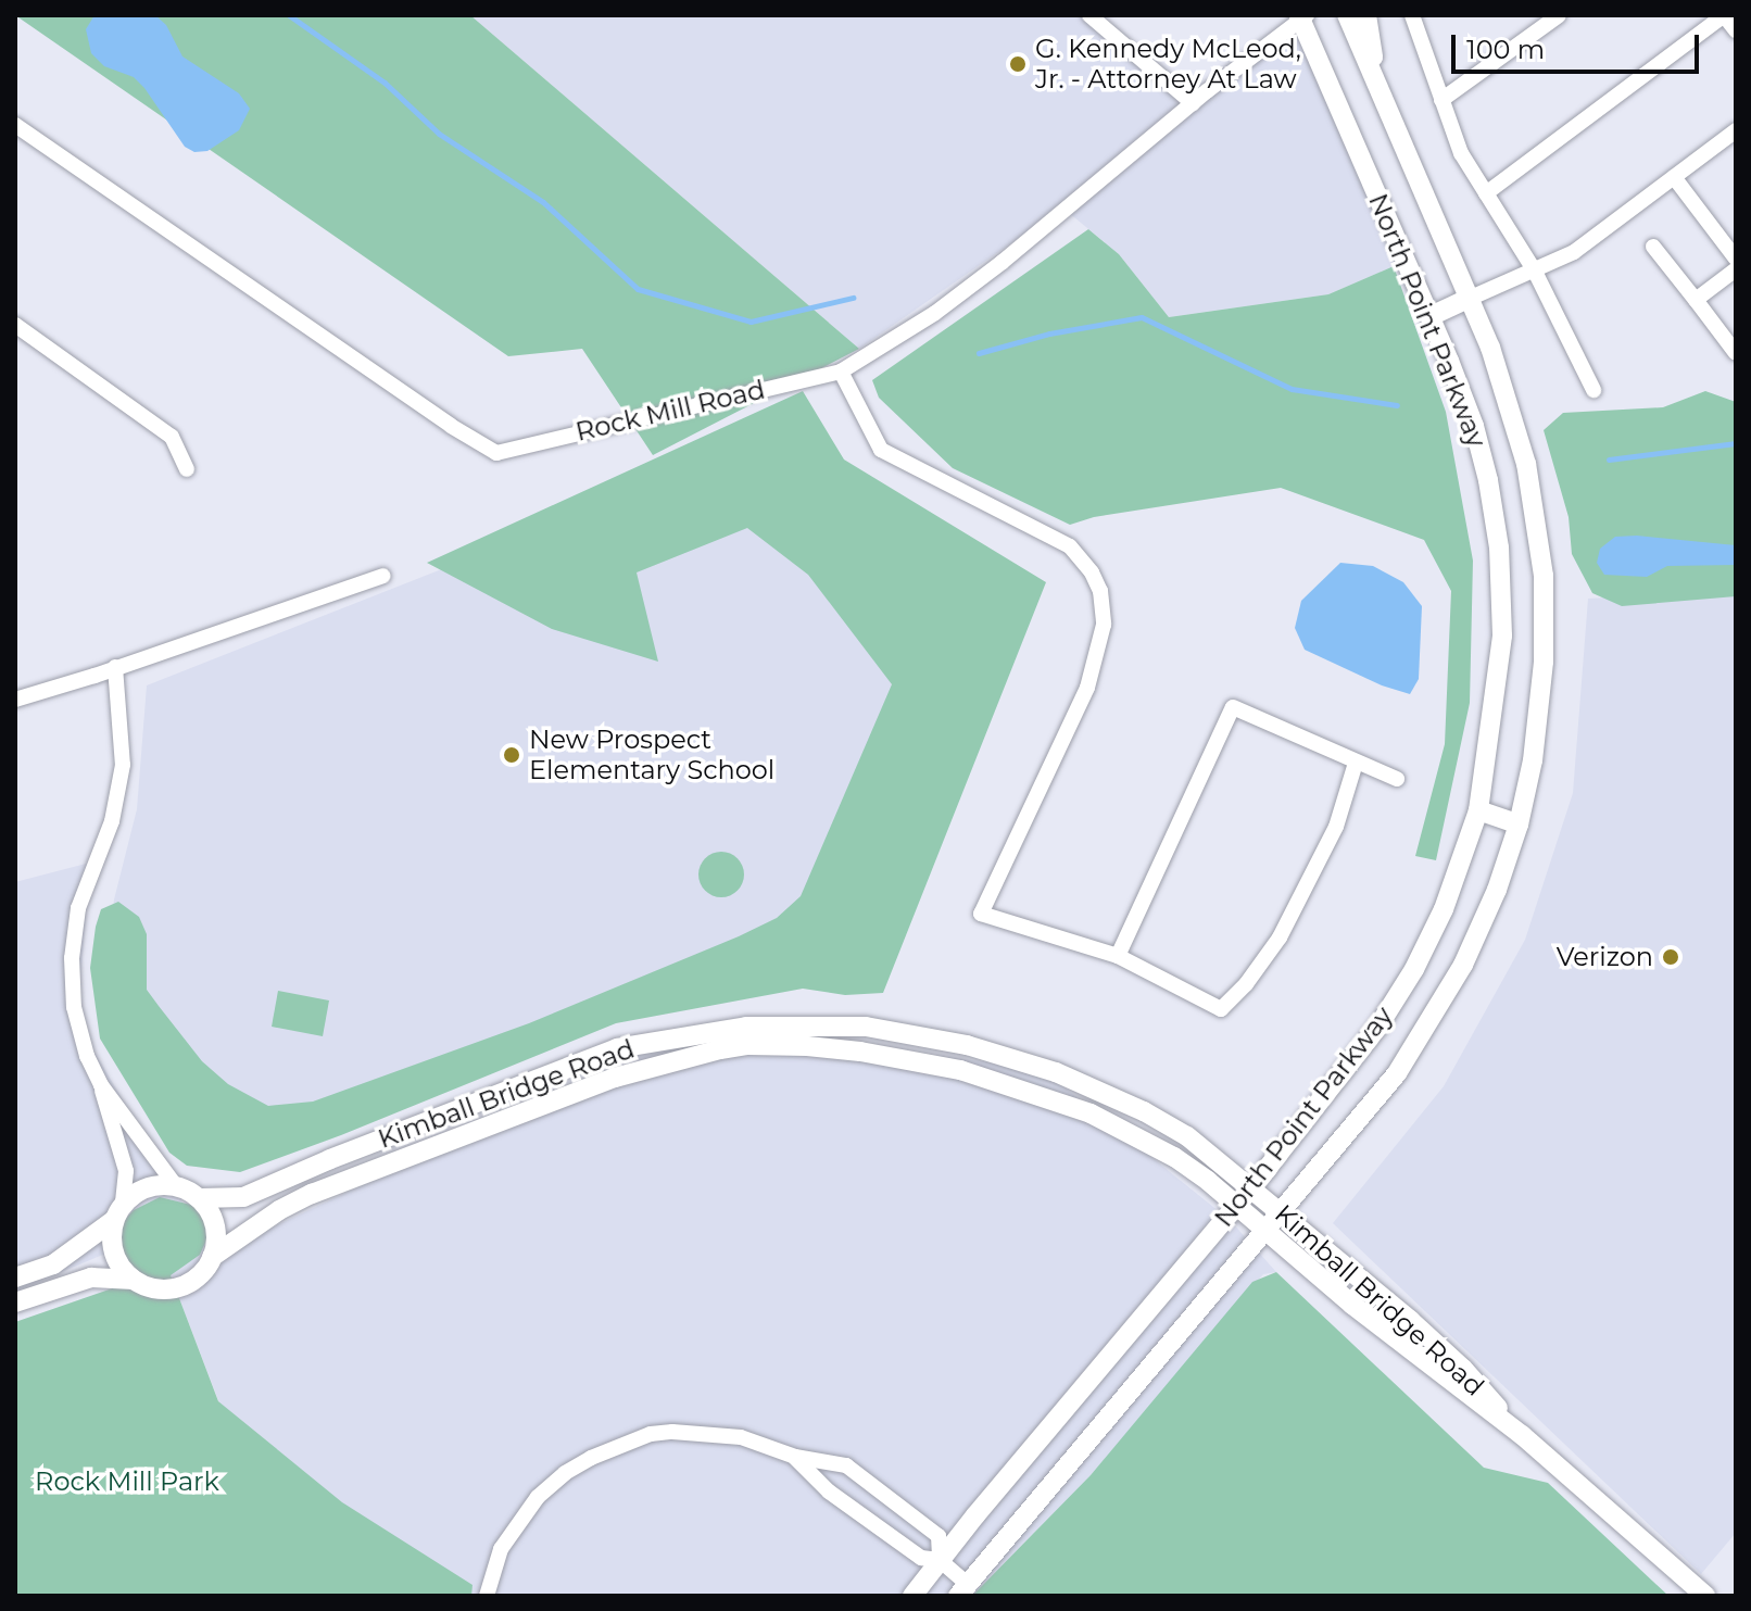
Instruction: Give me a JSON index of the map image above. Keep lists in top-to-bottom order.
{
  "streets": {
    "street": ["North Point Parkway", "Rock Mill Road", "Kimball Bridge Road"]
  },
  "crossings": [
    ["North Point Parkway", "Rock Mill Road"],
    ["North Point Parkway", "Kimball Bridge Road"]
  ],
  "parks": ["Rock Mill Park"],
  "places": ["G. Kennedy McLeod, Jr. - Attorney At Law", "New Prospect Elementary School", "Verizon"],
  "scale_bar": "100 m"
}
